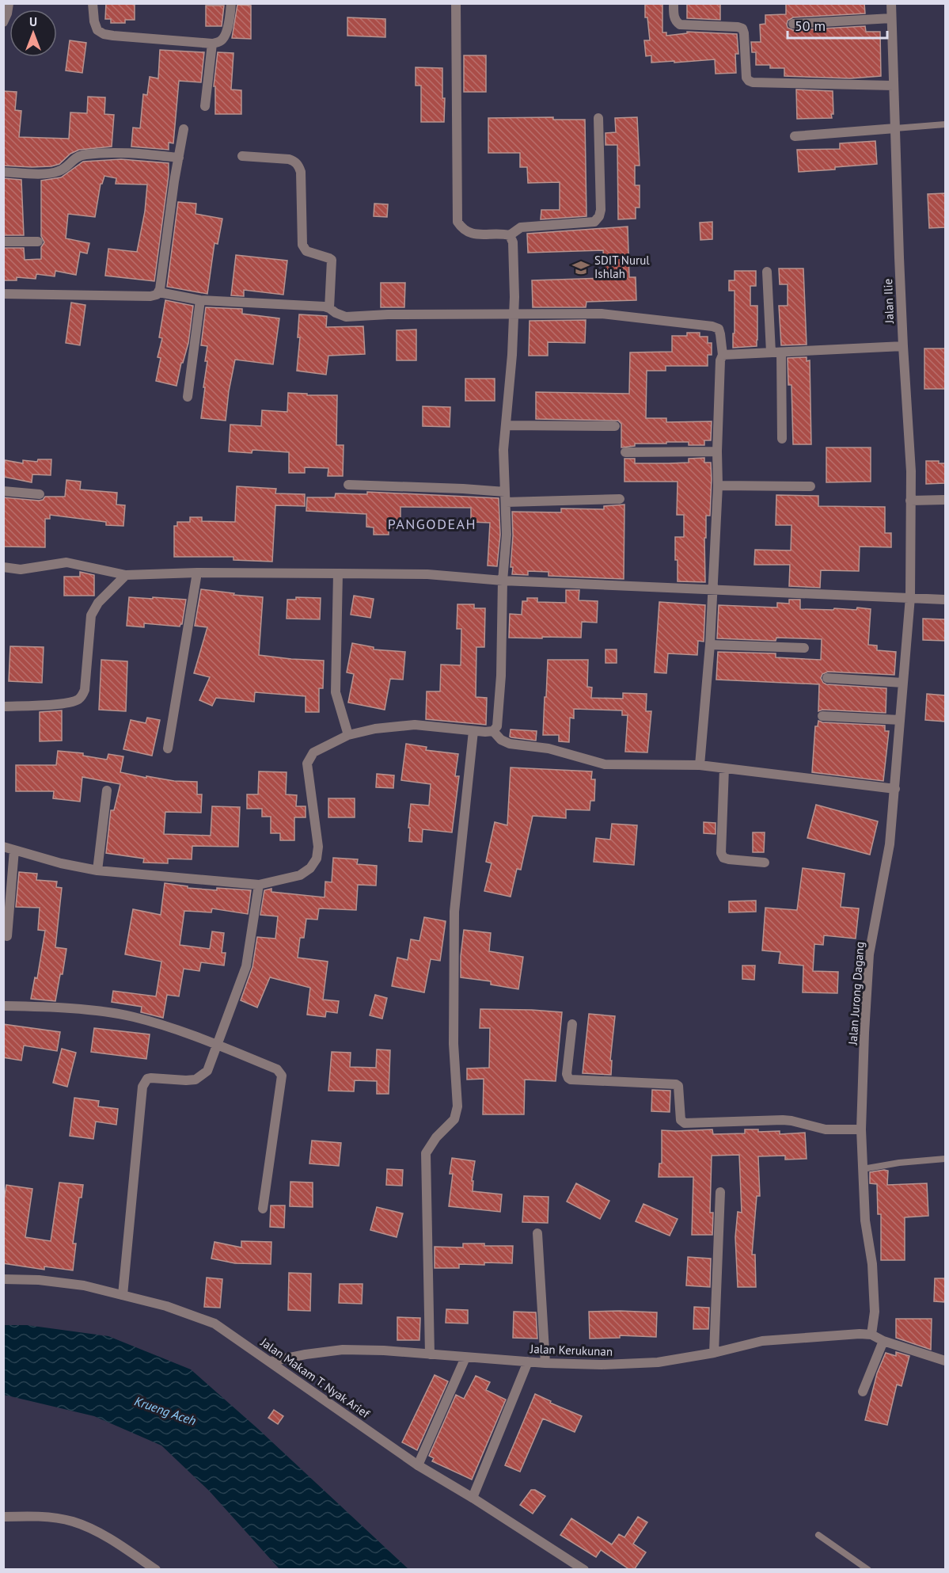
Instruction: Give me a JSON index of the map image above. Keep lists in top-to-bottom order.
{
  "streets": {
    "street": [
      "Jalan Ilie",
      "Jalan Jurong Dagang",
      "Jalan Kerukunan",
      "Jalan Makam T. Nyak Arief"
    ]
  },
  "crossings": [
    ["Jalan Ilie", "Jalan Jurong Dagang"],
    ["Jalan Jurong Dagang", "Jalan Kerukunan"],
    ["Jalan Kerukunan", "Jalan Makam T. Nyak Arief"]
  ],
  "districts": ["PANGODEAH"],
  "water": ["Krueng Aceh"],
  "places": {
    "school or university": ["SDIT Nurul Ishlah"]
  },
  "scale_bar": "50 m",
  "north": "top"
}
